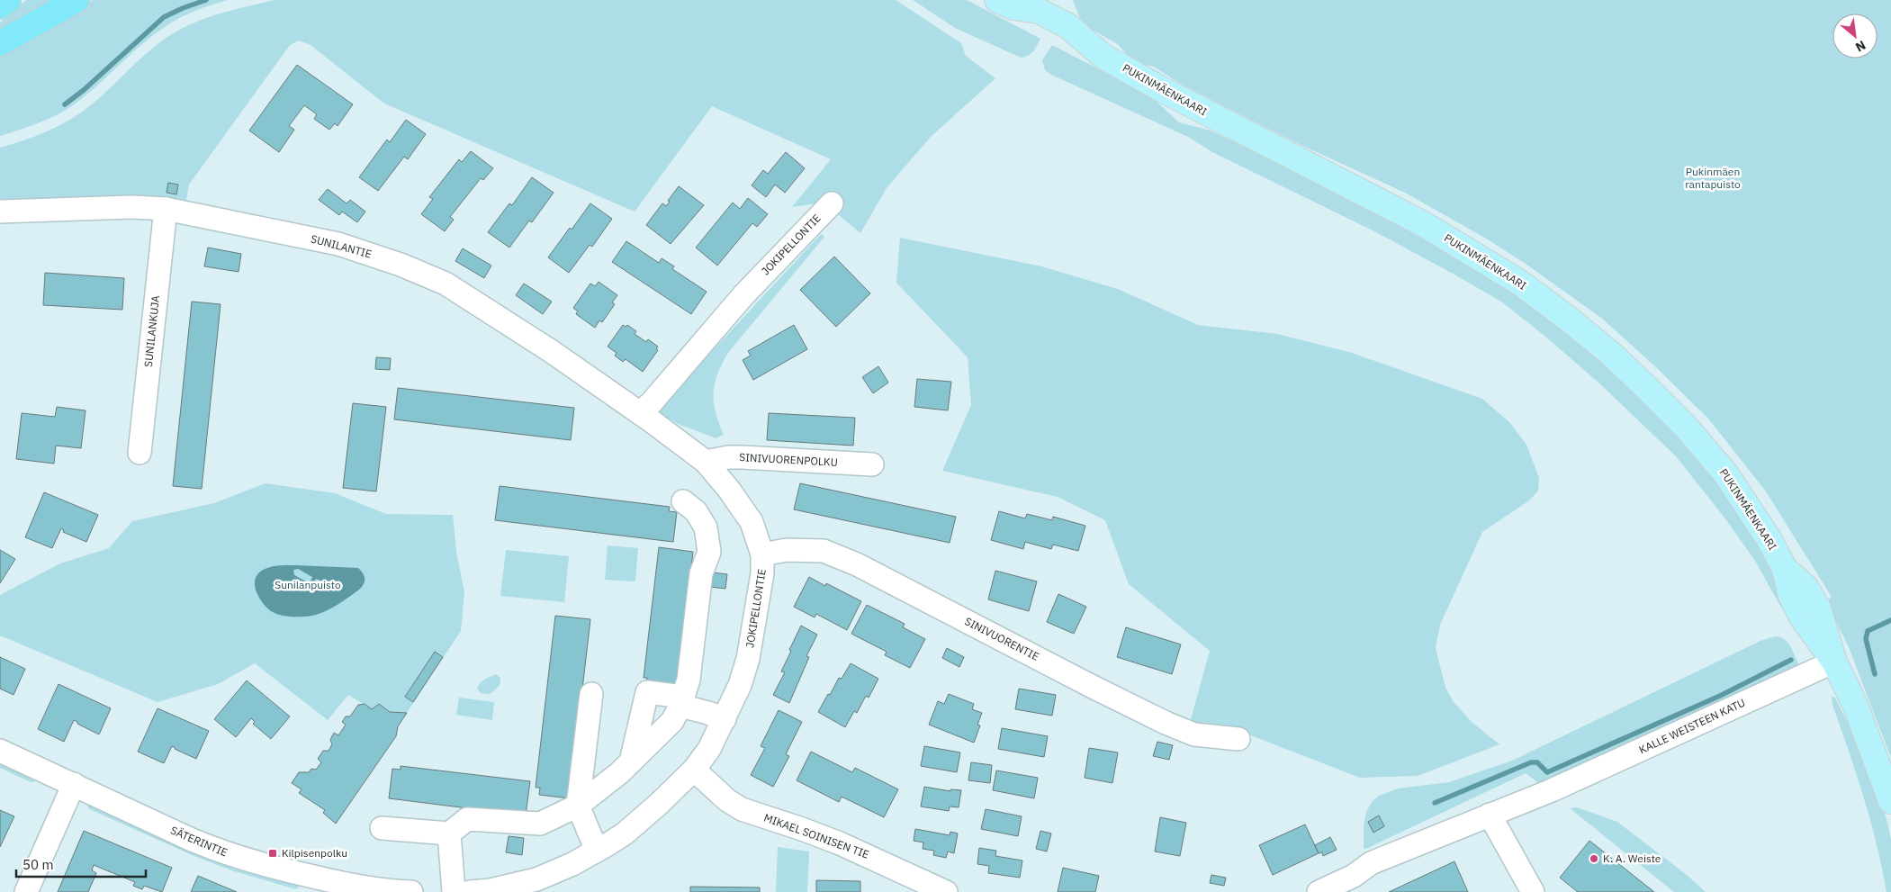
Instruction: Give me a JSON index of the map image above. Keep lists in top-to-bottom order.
{
  "streets": {
    "main road": ["PUKINMÄENKAARI"],
    "street": [
      "JOKIPELLONTIE",
      "SUNILANTIE",
      "SUNILANKUJA",
      "SINIVUORENPOLKU",
      "SINIVUORENTIE",
      "KALLE WEISTEEN KATU",
      "MIKAEL SOINISEN TIE",
      "SÄTERINTIE"
    ]
  },
  "crossings": [
    ["PUKINMÄENKAARI", "KALLE WEISTEEN KATU"],
    ["JOKIPELLONTIE", "SUNILANTIE"],
    ["JOKIPELLONTIE", "SINIVUORENPOLKU"],
    ["JOKIPELLONTIE", "SINIVUORENTIE"],
    ["JOKIPELLONTIE", "MIKAEL SOINISEN TIE"],
    ["SUNILANTIE", "SUNILANKUJA"]
  ],
  "parks": ["Pukinmäen rantapuisto", "Sunilanpuisto"],
  "places": {
    "transit": ["Kilpisenpolku"],
    "other": ["K. A. Weiste"]
  },
  "scale_bar": "50 m",
  "north": "bottom right"
}
